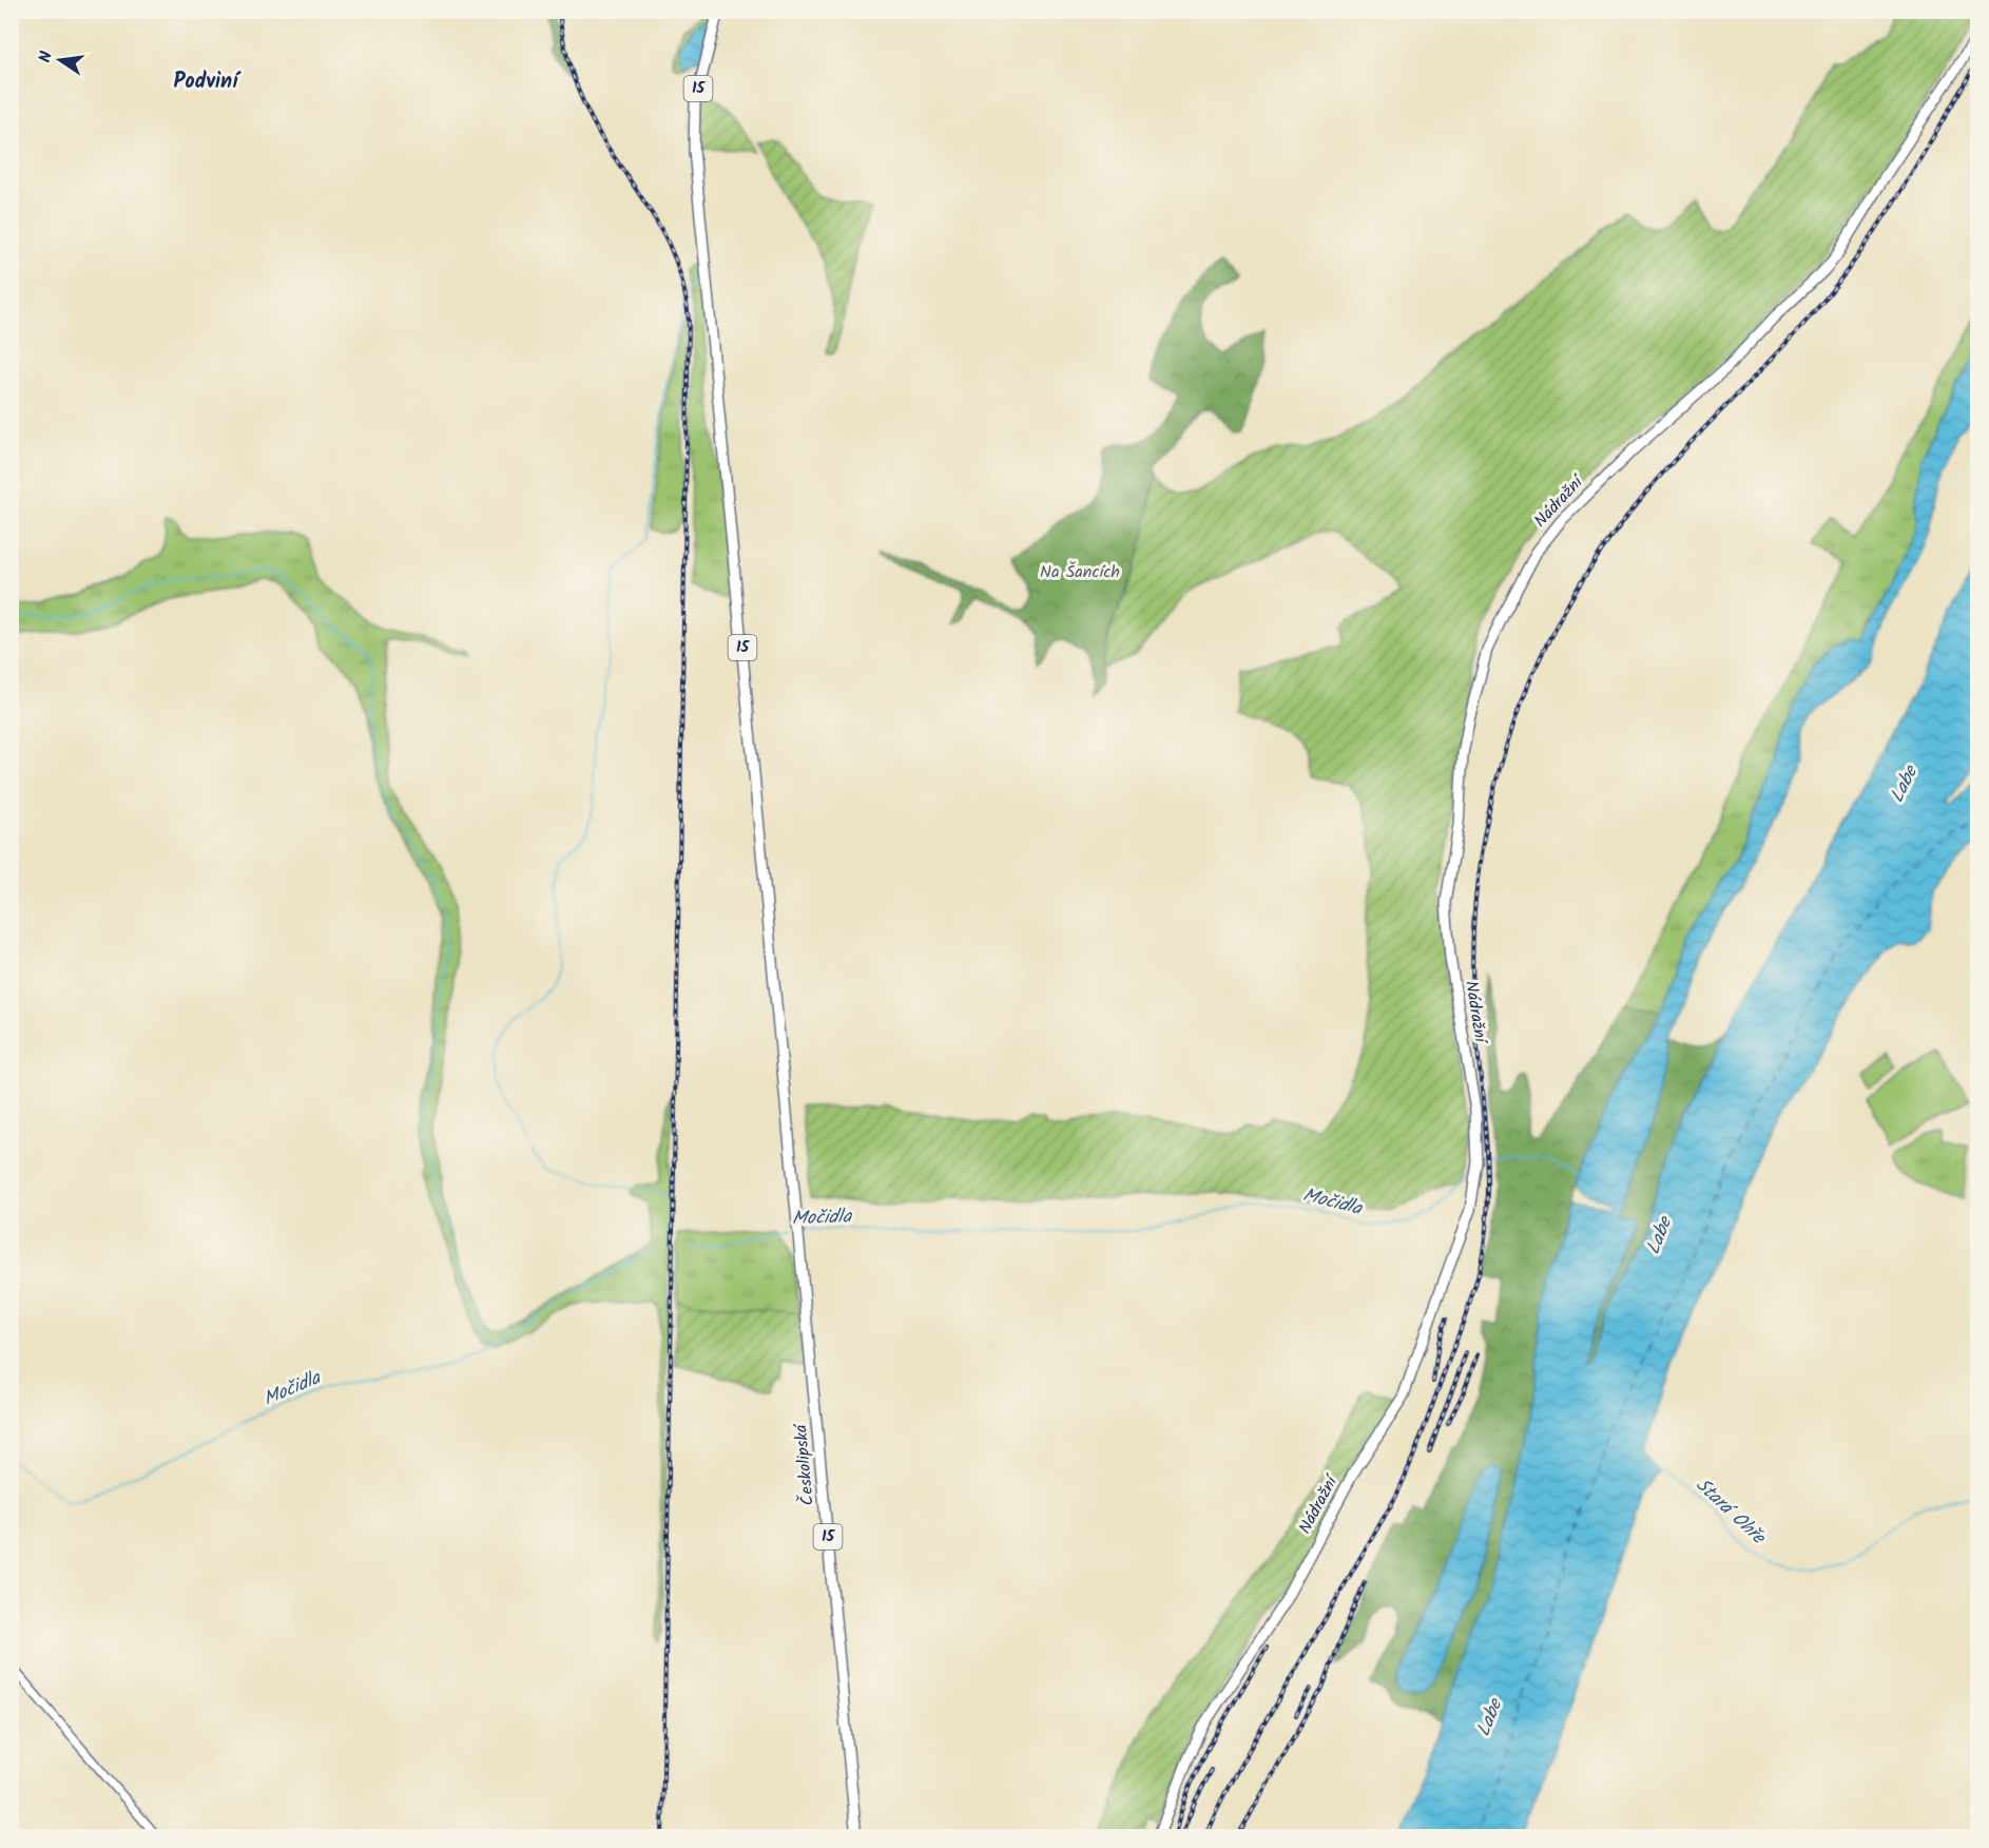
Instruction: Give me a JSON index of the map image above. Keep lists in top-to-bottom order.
{
  "streets": {
    "main road": ["15", "Nádražní", "Českolipská"]
  },
  "districts": ["Podviní"],
  "water": ["Labe", "Močidla", "Stará Ohře"],
  "parks": ["Na Šancích"],
  "north": "left"
}
